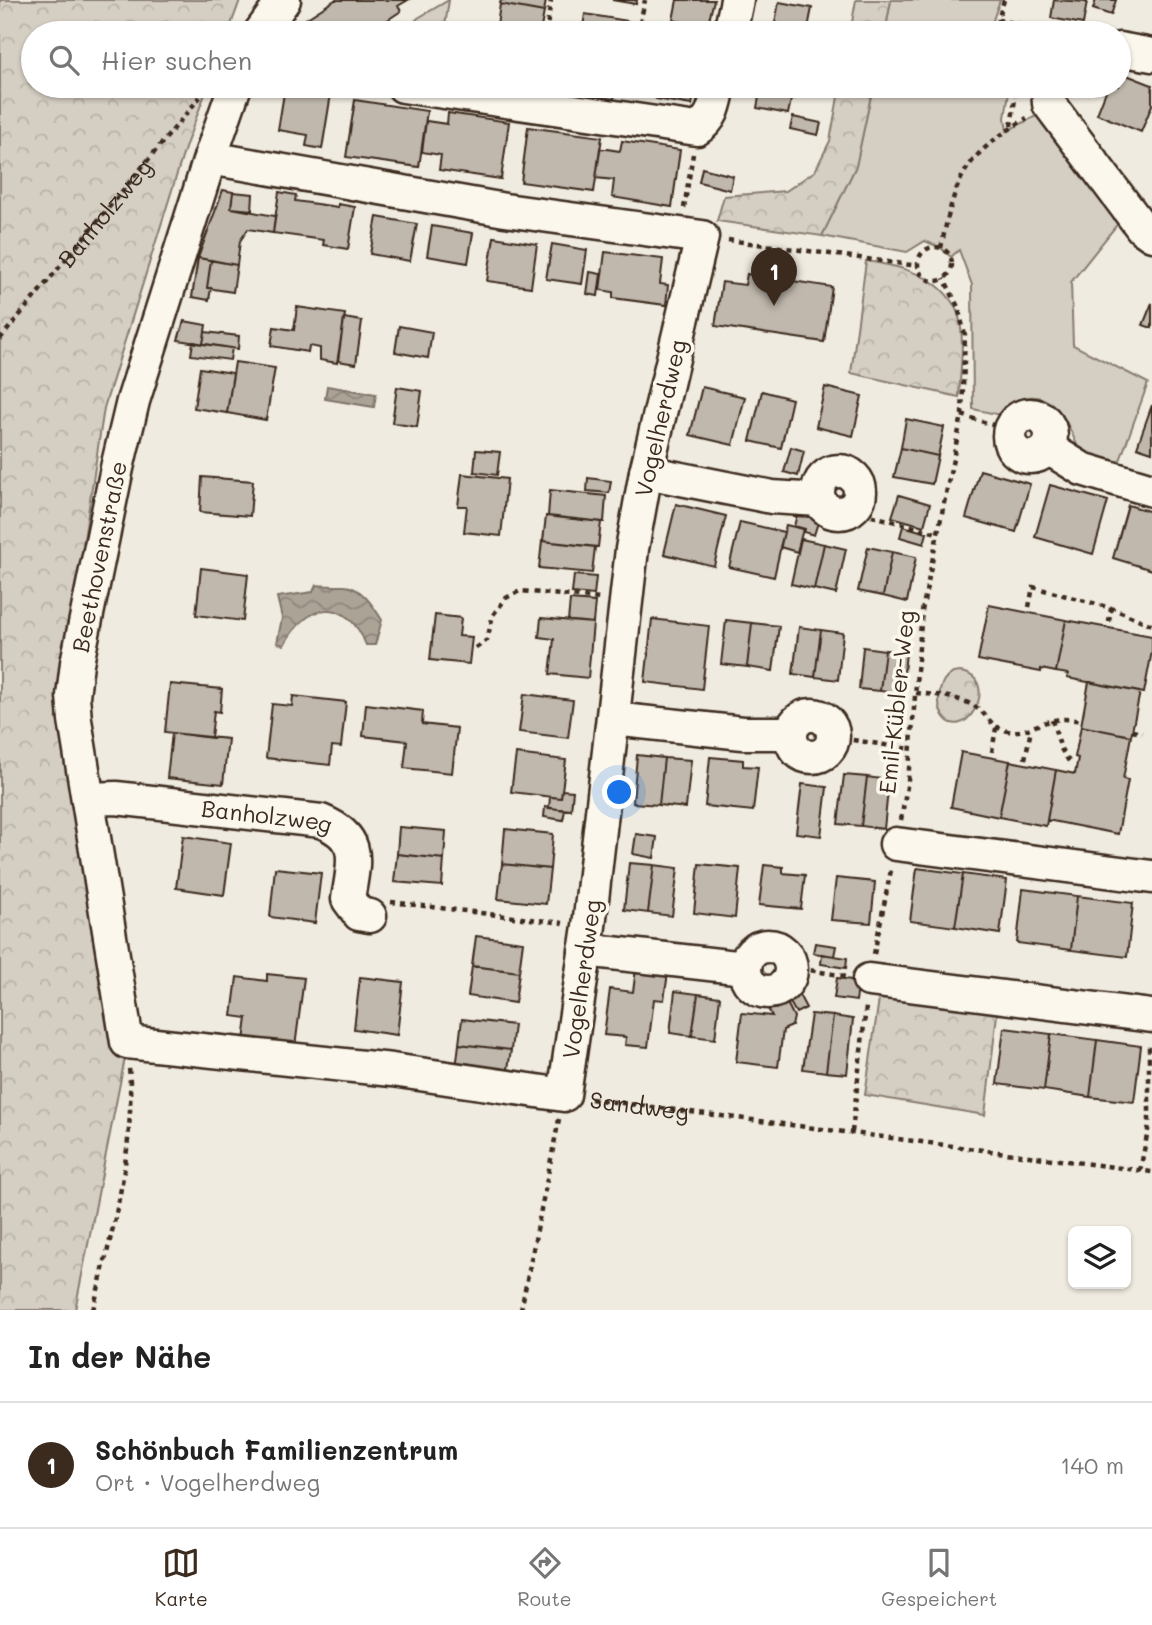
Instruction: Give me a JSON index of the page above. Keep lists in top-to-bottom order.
{
  "streets": {
    "street": [
      "Banholzweg",
      "Vogelherdweg",
      "Beethovenstraße",
      "Sandweg"
    ],
    "path": ["Emil-Kübler-Weg"]
  },
  "crossings": [
    ["Banholzweg", "Beethovenstraße"],
    ["Vogelherdweg", "Sandweg"],
    ["Beethovenstraße", "Sandweg"],
    ["Emil-Kübler-Weg", "Sandweg"]
  ],
  "page": {
    "search": "Hier suchen",
    "pins": "1",
    "heading": "In der Nähe",
    "list": [
      {
        "mark": "1",
        "name": "Schönbuch Familienzentrum",
        "note": "Ort · Vogelherdweg",
        "value": "140 m"
      }
    ],
    "nav": ["Karte", "Route", "Gespeichert"]
  }
}
